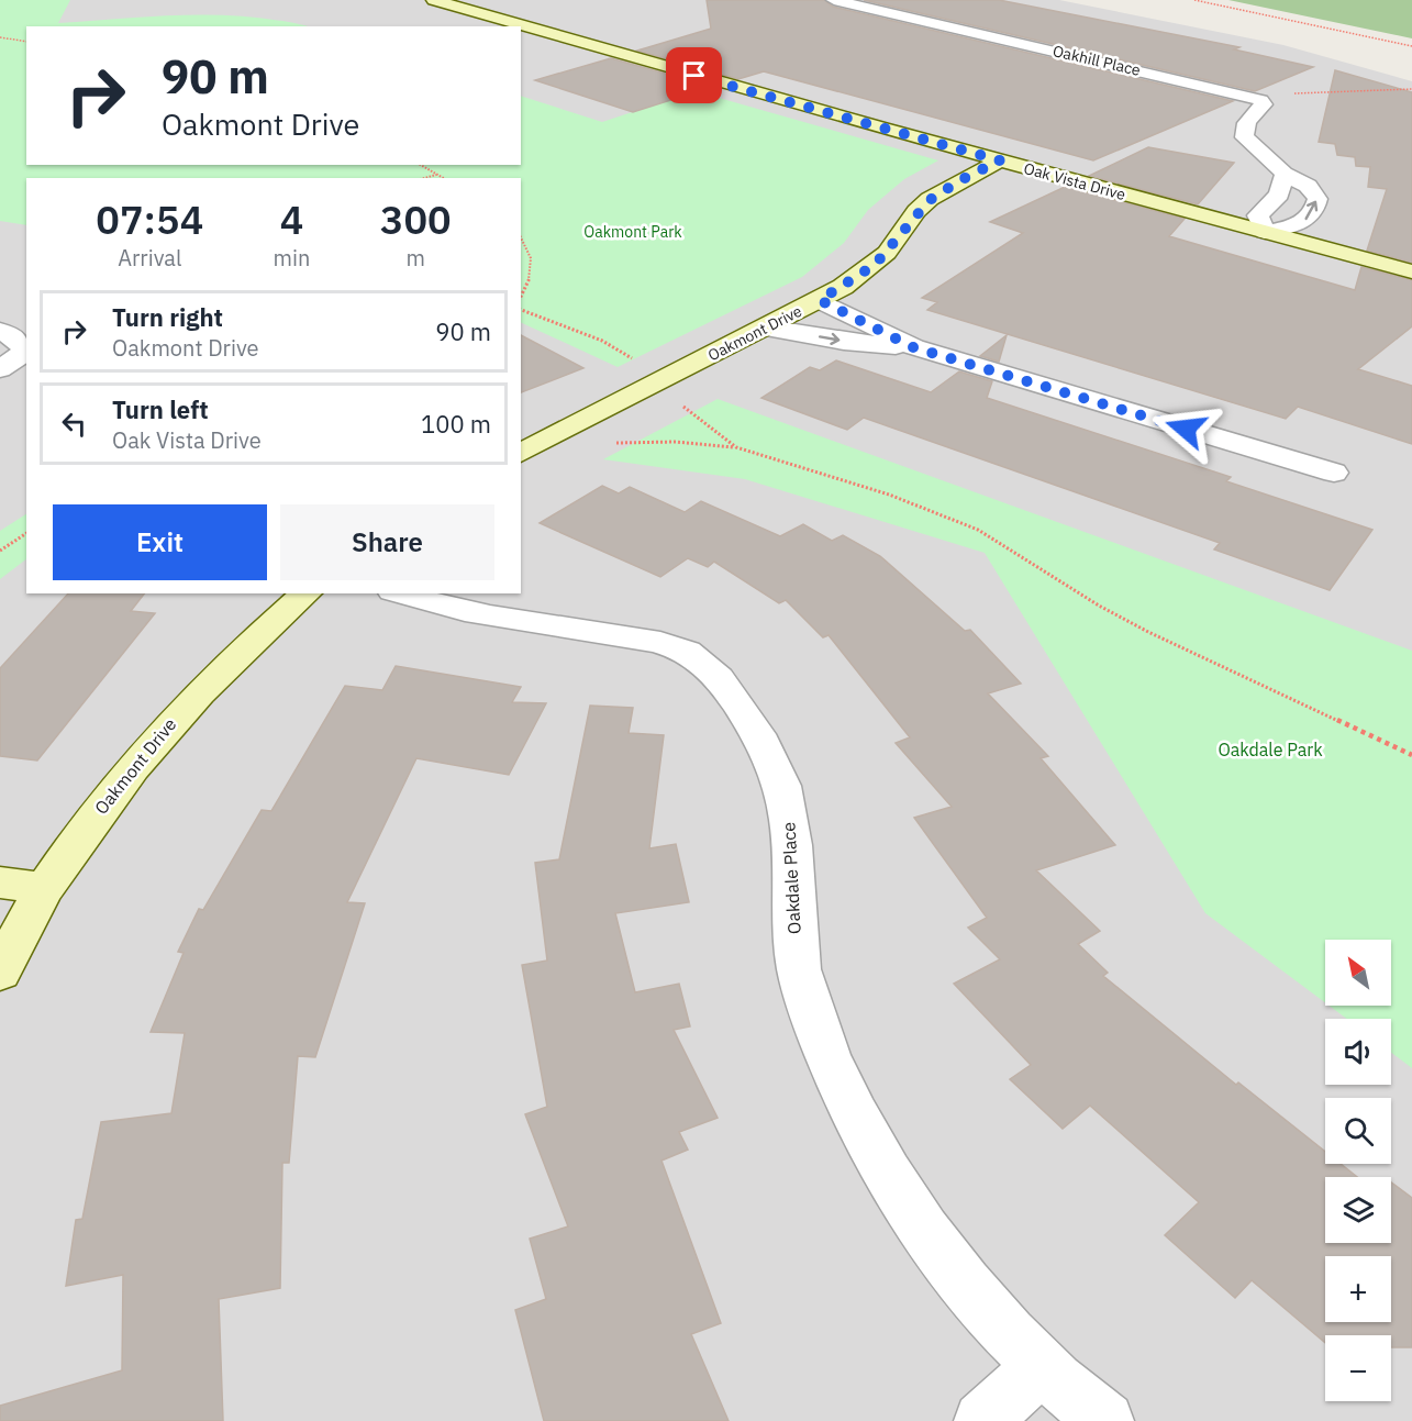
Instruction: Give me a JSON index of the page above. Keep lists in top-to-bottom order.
{
  "streets": {
    "street": [
      "Oakhill Place",
      "Oak Vista Drive",
      "Oakmont Drive",
      "Oakdale Place"
    ]
  },
  "crossings": [
    ["Oakhill Place", "Oak Vista Drive"],
    ["Oak Vista Drive", "Oakmont Drive"]
  ],
  "parks": ["Oakmont Park", "Oakdale Park"],
  "north": "top left",
  "page": {
    "turn": ["90 m", "Oakmont Drive"],
    "eta": [
      "07:54",
      "Arrival",
      "4",
      "min",
      "300",
      "m"
    ],
    "list": [
      {
        "name": "Turn right",
        "note": "Oakmont Drive",
        "value": "90 m"
      },
      {
        "name": "Turn left",
        "note": "Oak Vista Drive",
        "value": "100 m"
      }
    ],
    "buttons": ["Exit", "Share"],
    "map_buttons": ["+", "−"]
  }
}
